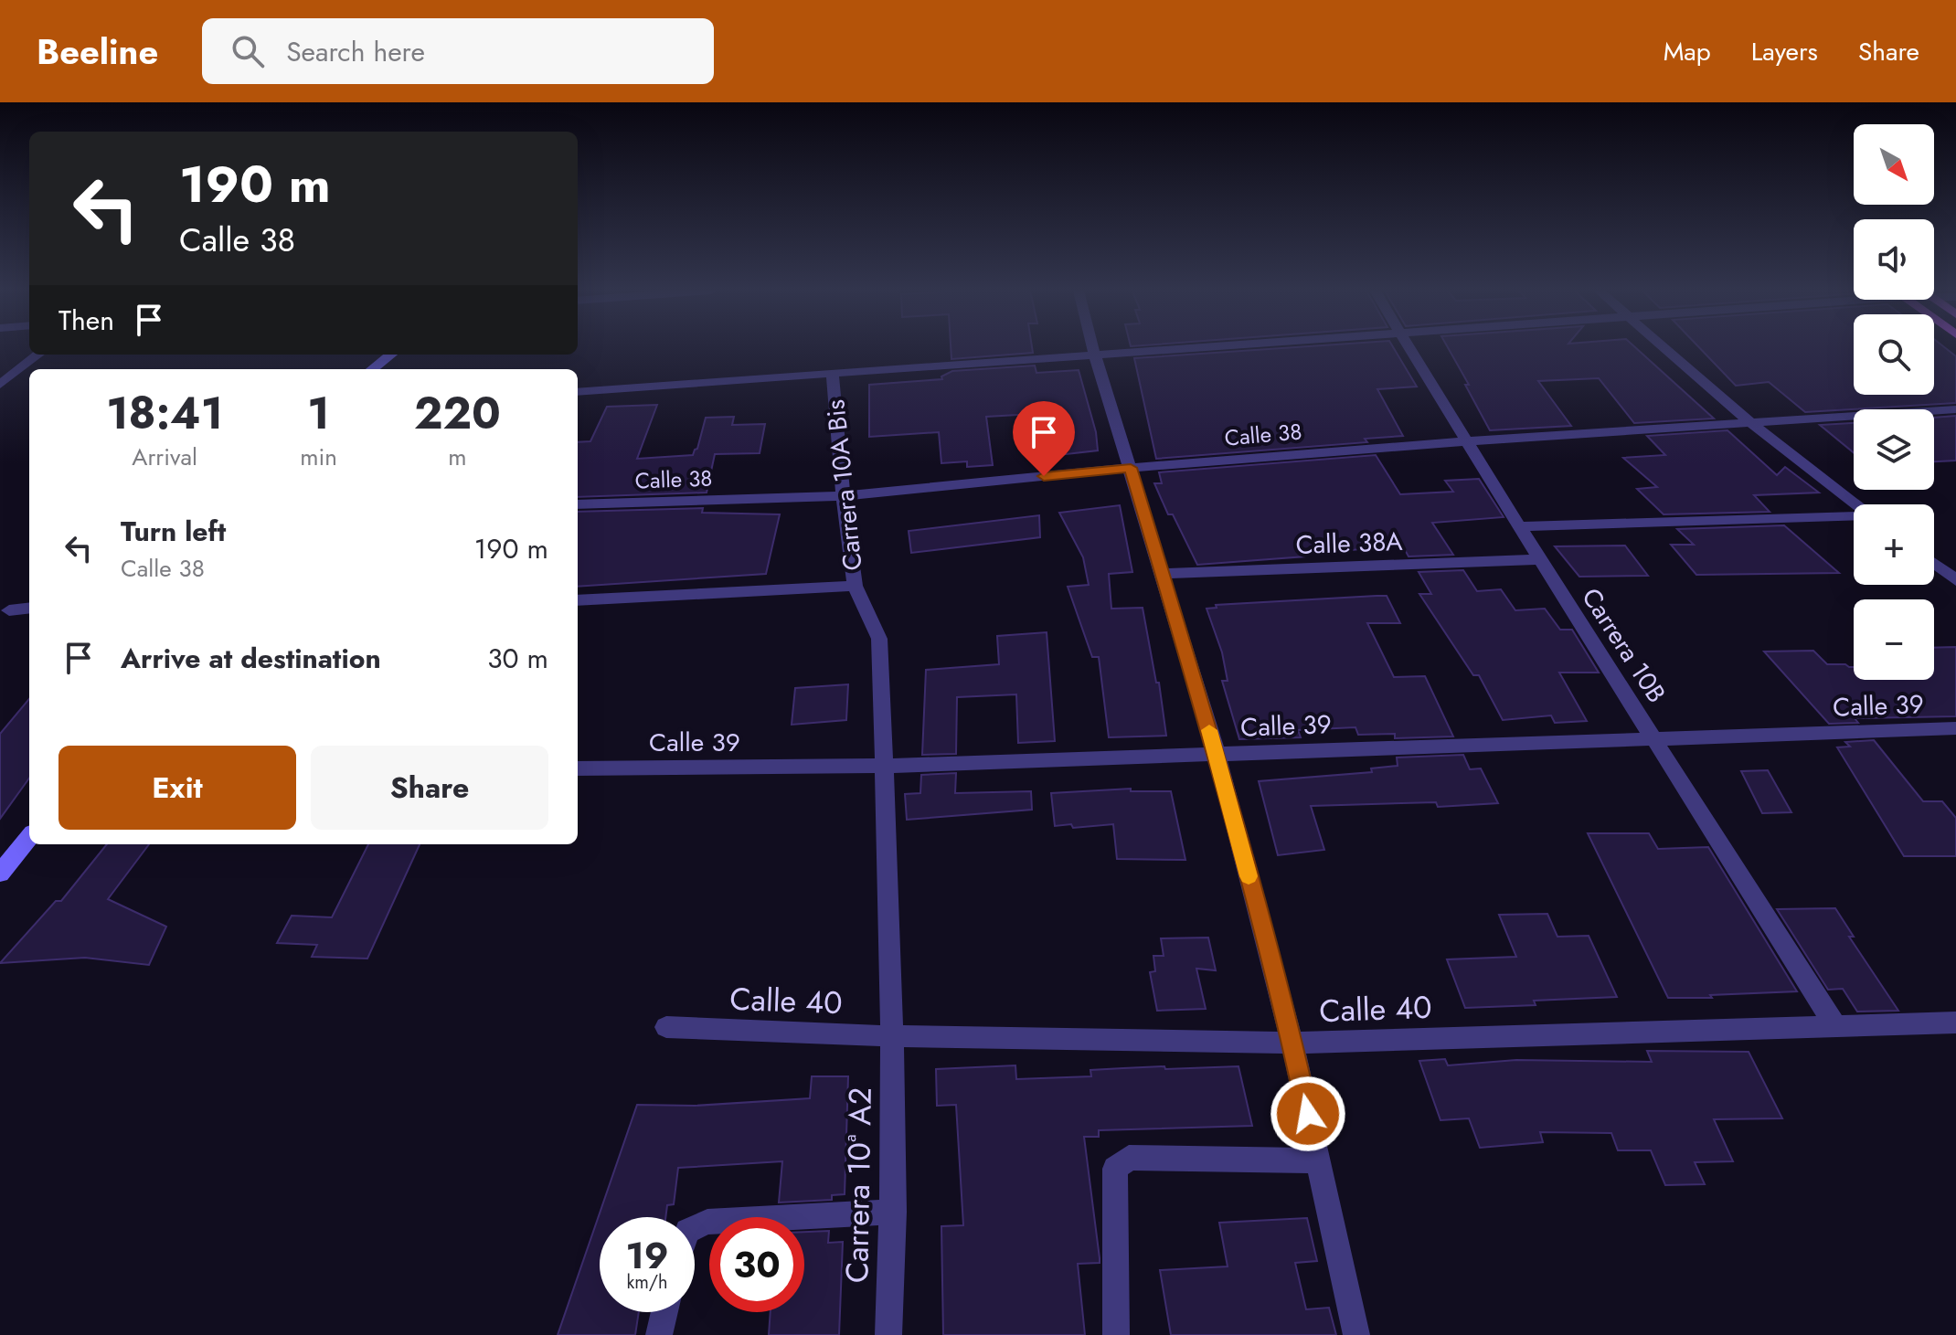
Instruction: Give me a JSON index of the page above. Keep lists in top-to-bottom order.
{
  "streets": {
    "street": [
      "Calle 38",
      "Carrera 10A Bis",
      "Calle 38A",
      "Carrera 10B",
      "Calle 39",
      "Calle 40",
      "Carrera 10ª A2"
    ]
  },
  "crossings": [
    ["Calle 38", "Carrera 10A Bis"],
    ["Calle 38", "Carrera 10B"],
    ["Carrera 10A Bis", "Calle 39"],
    ["Carrera 10A Bis", "Calle 40"],
    ["Carrera 10A Bis", "Carrera 10ª A2"],
    ["Calle 38A", "Carrera 10B"],
    ["Carrera 10B", "Calle 39"],
    ["Carrera 10B", "Calle 40"],
    ["Calle 40", "Carrera 10ª A2"]
  ],
  "north": "bottom right",
  "page": {
    "header": "Beeline",
    "search": "Search here",
    "nav": ["Map", "Layers", "Share"],
    "map_buttons": ["+", "−"],
    "turn": ["190 m", "Calle 38"],
    "then": "Then",
    "eta": [
      "18:41",
      "Arrival",
      "1",
      "min",
      "220",
      "m"
    ],
    "list": [
      {
        "name": "Turn left",
        "note": "Calle 38",
        "value": "190 m"
      },
      {
        "name": "Arrive at destination",
        "value": "30 m"
      }
    ],
    "buttons": ["Exit", "Share"],
    "speed": "19 km/h",
    "limit": "30"
  }
}
